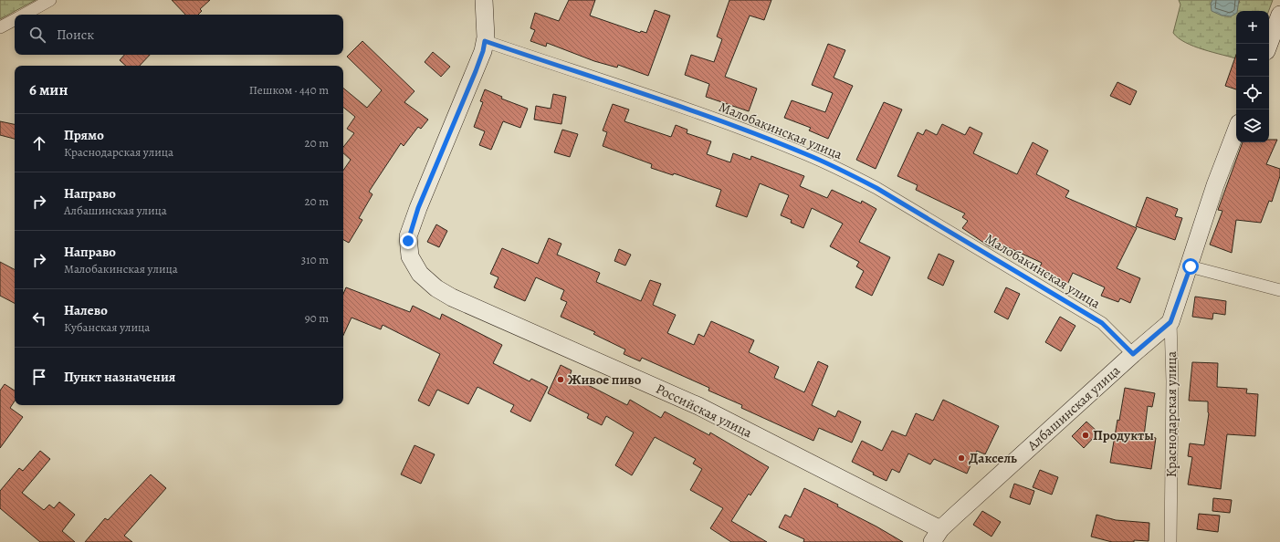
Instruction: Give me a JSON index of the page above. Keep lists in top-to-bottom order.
{
  "streets": {
    "street": [
      "Малобакинская улица",
      "Албашинская улица",
      "Российская улица",
      "Краснодарская улица"
    ]
  },
  "crossings": [
    ["Малобакинская улица", "Албашинская улица"],
    ["Малобакинская улица", "Российская улица"],
    ["Албашинская улица", "Российская улица"],
    ["Албашинская улица", "Краснодарская улица"]
  ],
  "places": ["Живое пиво", "Продукты", "Даксель"],
  "page": {
    "map_buttons": ["+", "−"],
    "search": "Поиск",
    "heading": ["6 мин", "Пешком · 440 m"],
    "list": [
      ["Прямо", "Краснодарская улица", "20 m"],
      ["Направо", "Албашинская улица", "20 m"],
      ["Направо", "Малобакинская улица", "310 m"],
      ["Налево", "Кубанская улица", "90 m"],
      "Пункт назначения"
    ]
  }
}
